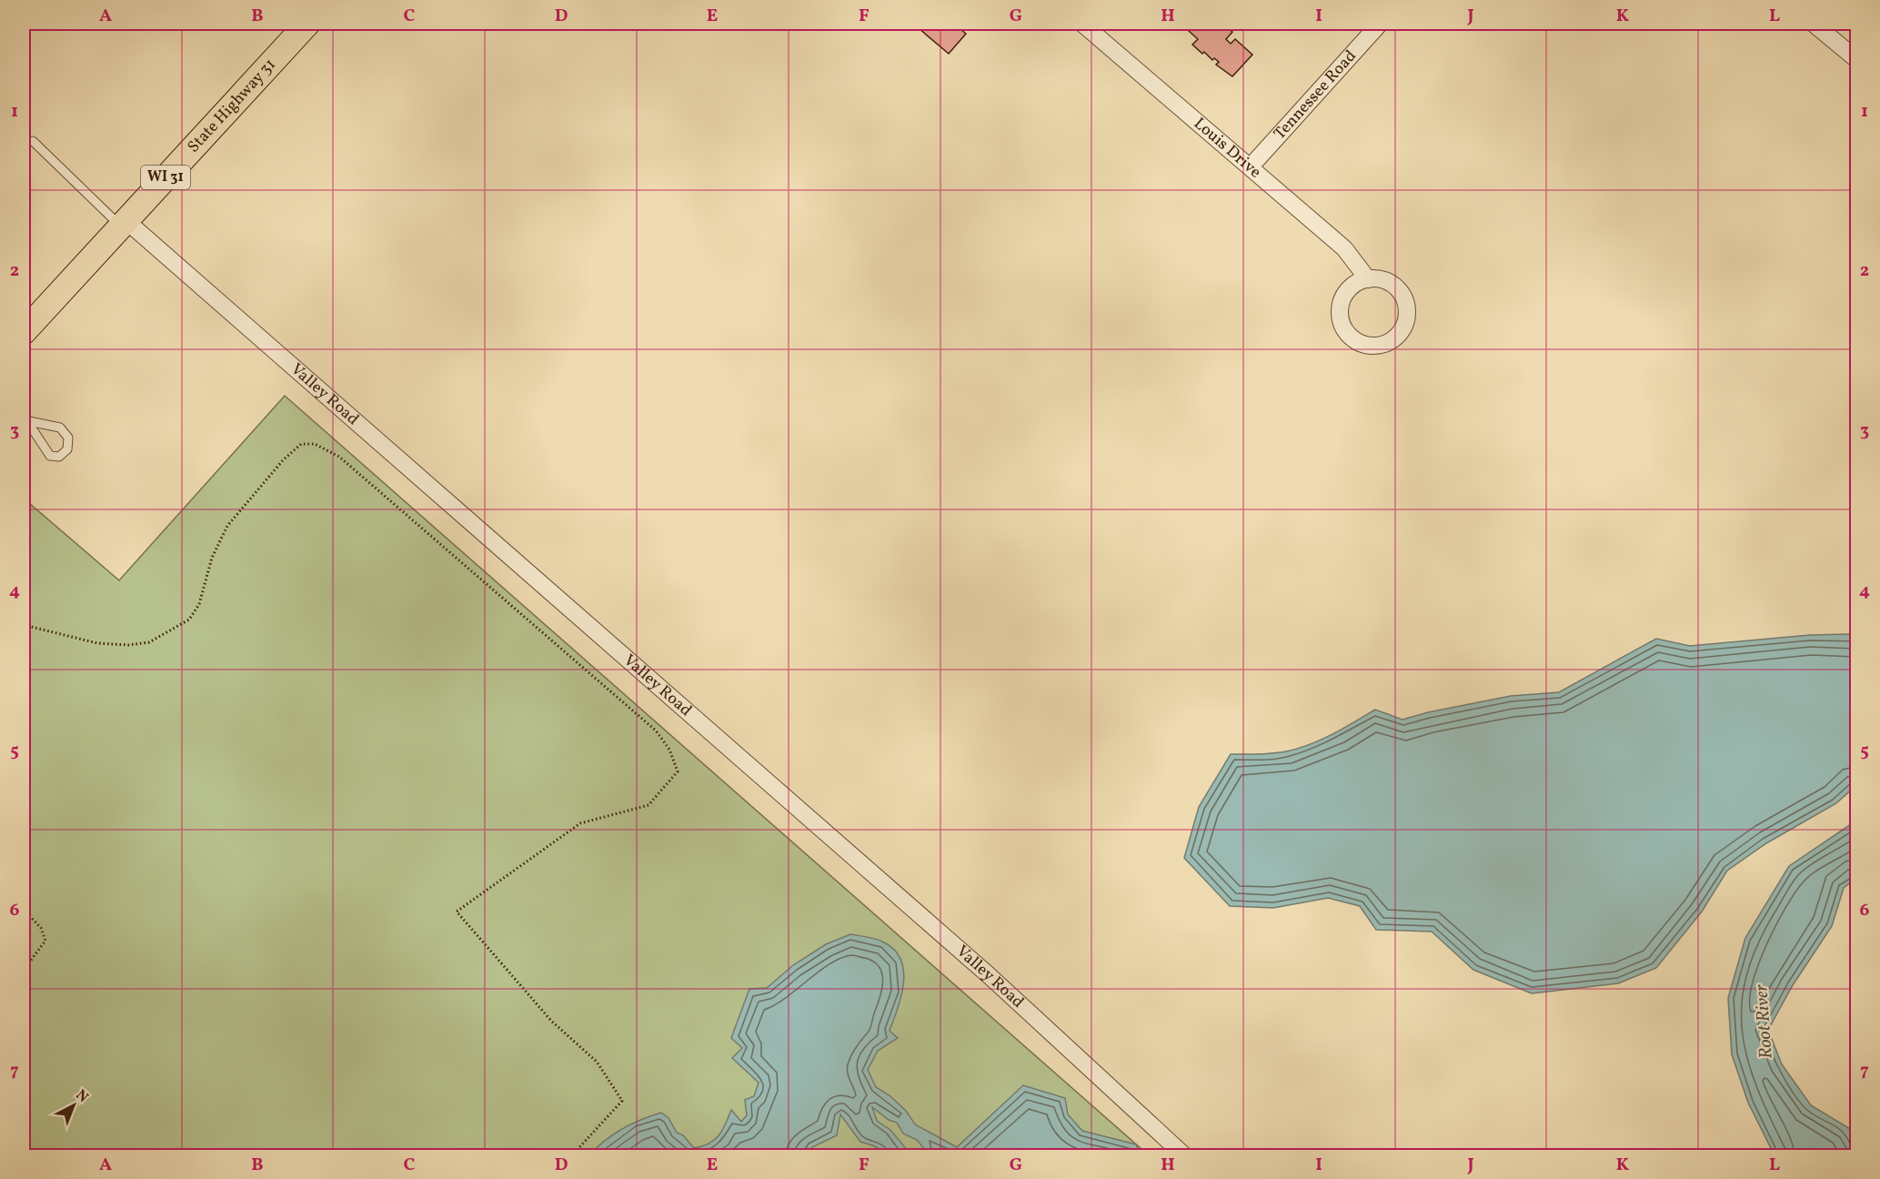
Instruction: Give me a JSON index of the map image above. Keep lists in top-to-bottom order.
{
  "streets": {
    "main road": ["State Highway 31", "WI 31"],
    "street": ["Tennessee Road", "Louis Drive", "Valley Road"]
  },
  "crossings": [
    ["Tennessee Road", "Louis Drive"],
    ["State Highway 31", "Valley Road"]
  ],
  "water": ["Root River"],
  "north": "top right",
  "grid": {
    "columns": [
      "A",
      "B",
      "C",
      "D",
      "E",
      "F",
      "G",
      "H",
      "I",
      "J",
      "K",
      "L"
    ],
    "rows": [
      "1",
      "2",
      "3",
      "4",
      "5",
      "6",
      "7"
    ]
  }
}
